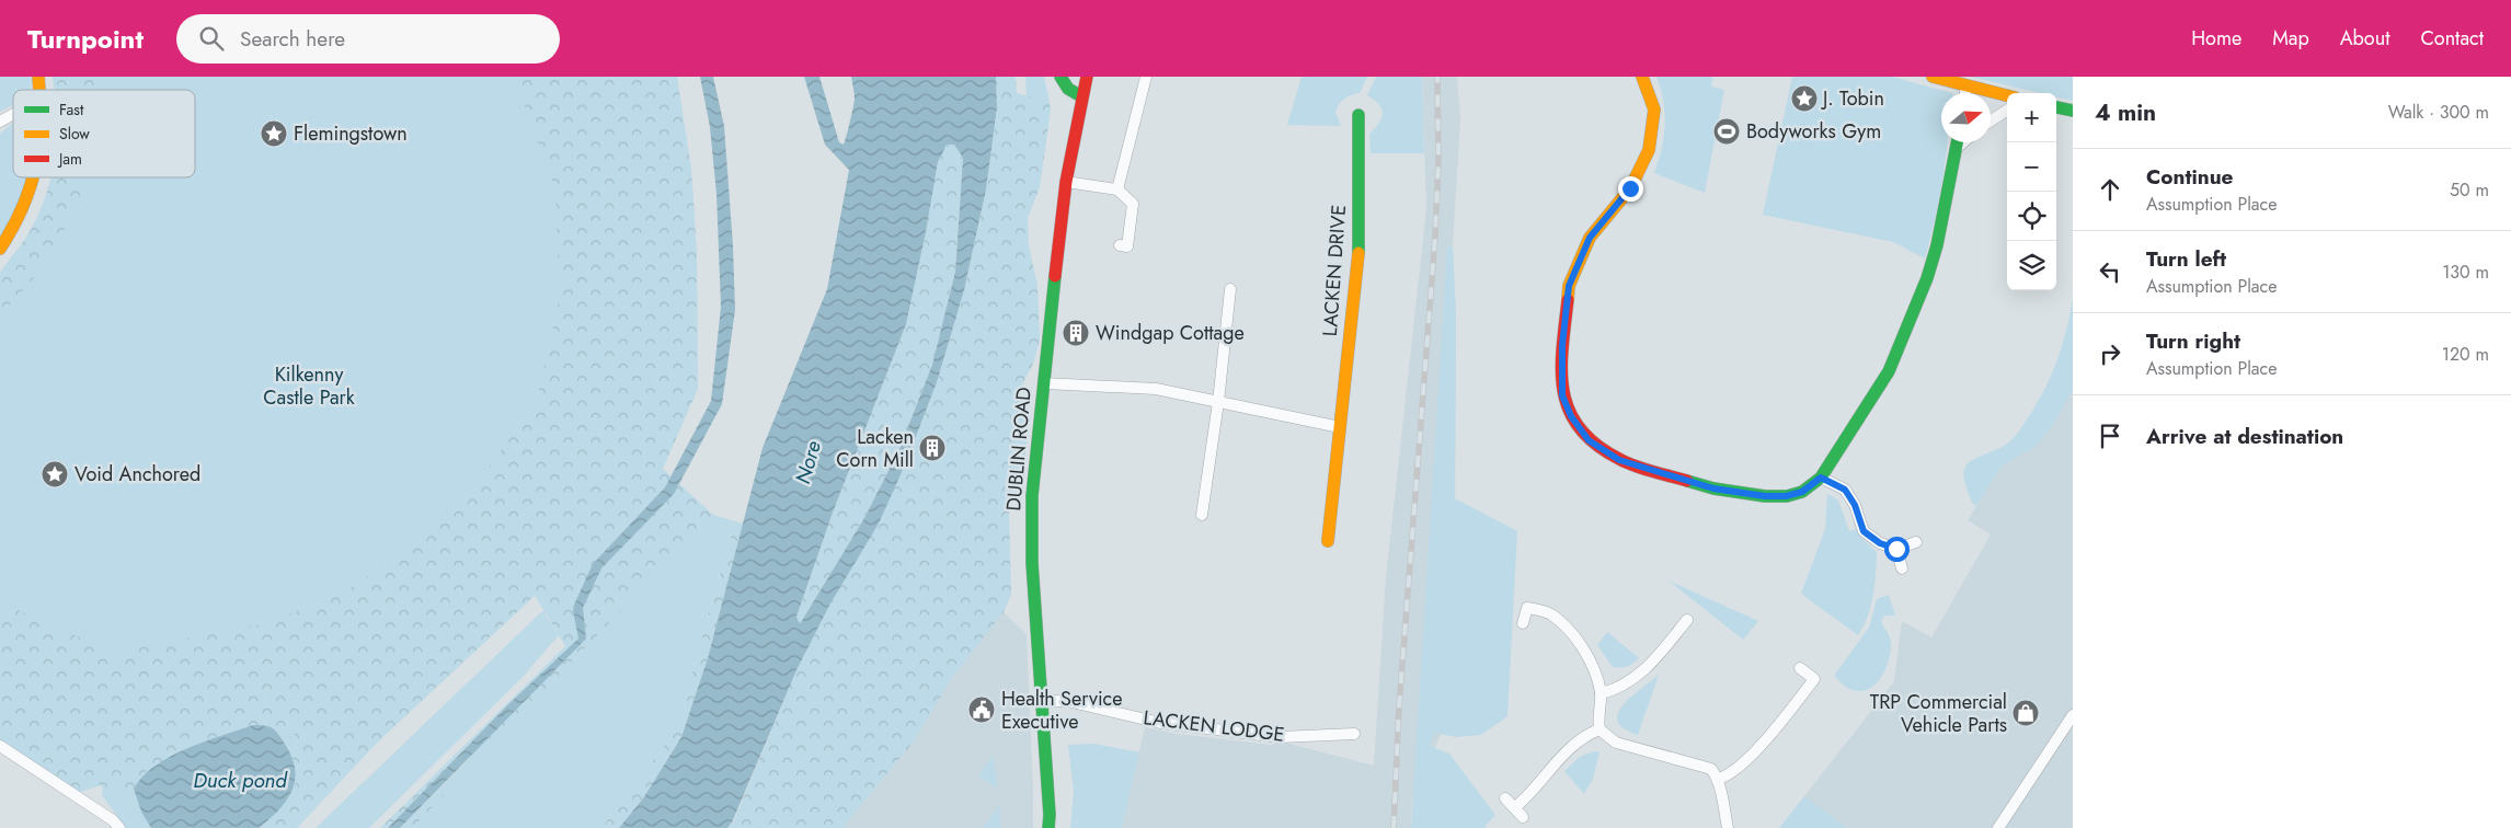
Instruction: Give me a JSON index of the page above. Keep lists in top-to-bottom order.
{
  "streets": {
    "street": ["LACKEN DRIVE", "DUBLIN ROAD", "LACKEN LODGE"]
  },
  "crossings": [
    ["DUBLIN ROAD", "LACKEN LODGE"]
  ],
  "water": ["Nore", "Duck pond"],
  "parks": ["Kilkenny Castle Park"],
  "places": {
    "place": ["J. Tobin", "Flemingstown", "Void Anchored"],
    "sports": ["Bodyworks Gym"],
    "building": ["Windgap Cottage", "Lacken Corn Mill"],
    "public building": ["Health Service Executive"],
    "shop": ["TRP Commercial Vehicle Parts"]
  },
  "legend": ["Fast", "Slow", "Jam"],
  "north": "right",
  "page": {
    "header": "Turnpoint",
    "search": "Search here",
    "nav": [
      "Home",
      "Map",
      "About",
      "Contact"
    ],
    "heading": ["4 min", "Walk · 300 m"],
    "map_buttons": ["+", "−"],
    "list": [
      ["Continue", "Assumption Place", "50 m"],
      ["Turn left", "Assumption Place", "130 m"],
      ["Turn right", "Assumption Place", "120 m"],
      "Arrive at destination"
    ]
  }
}
